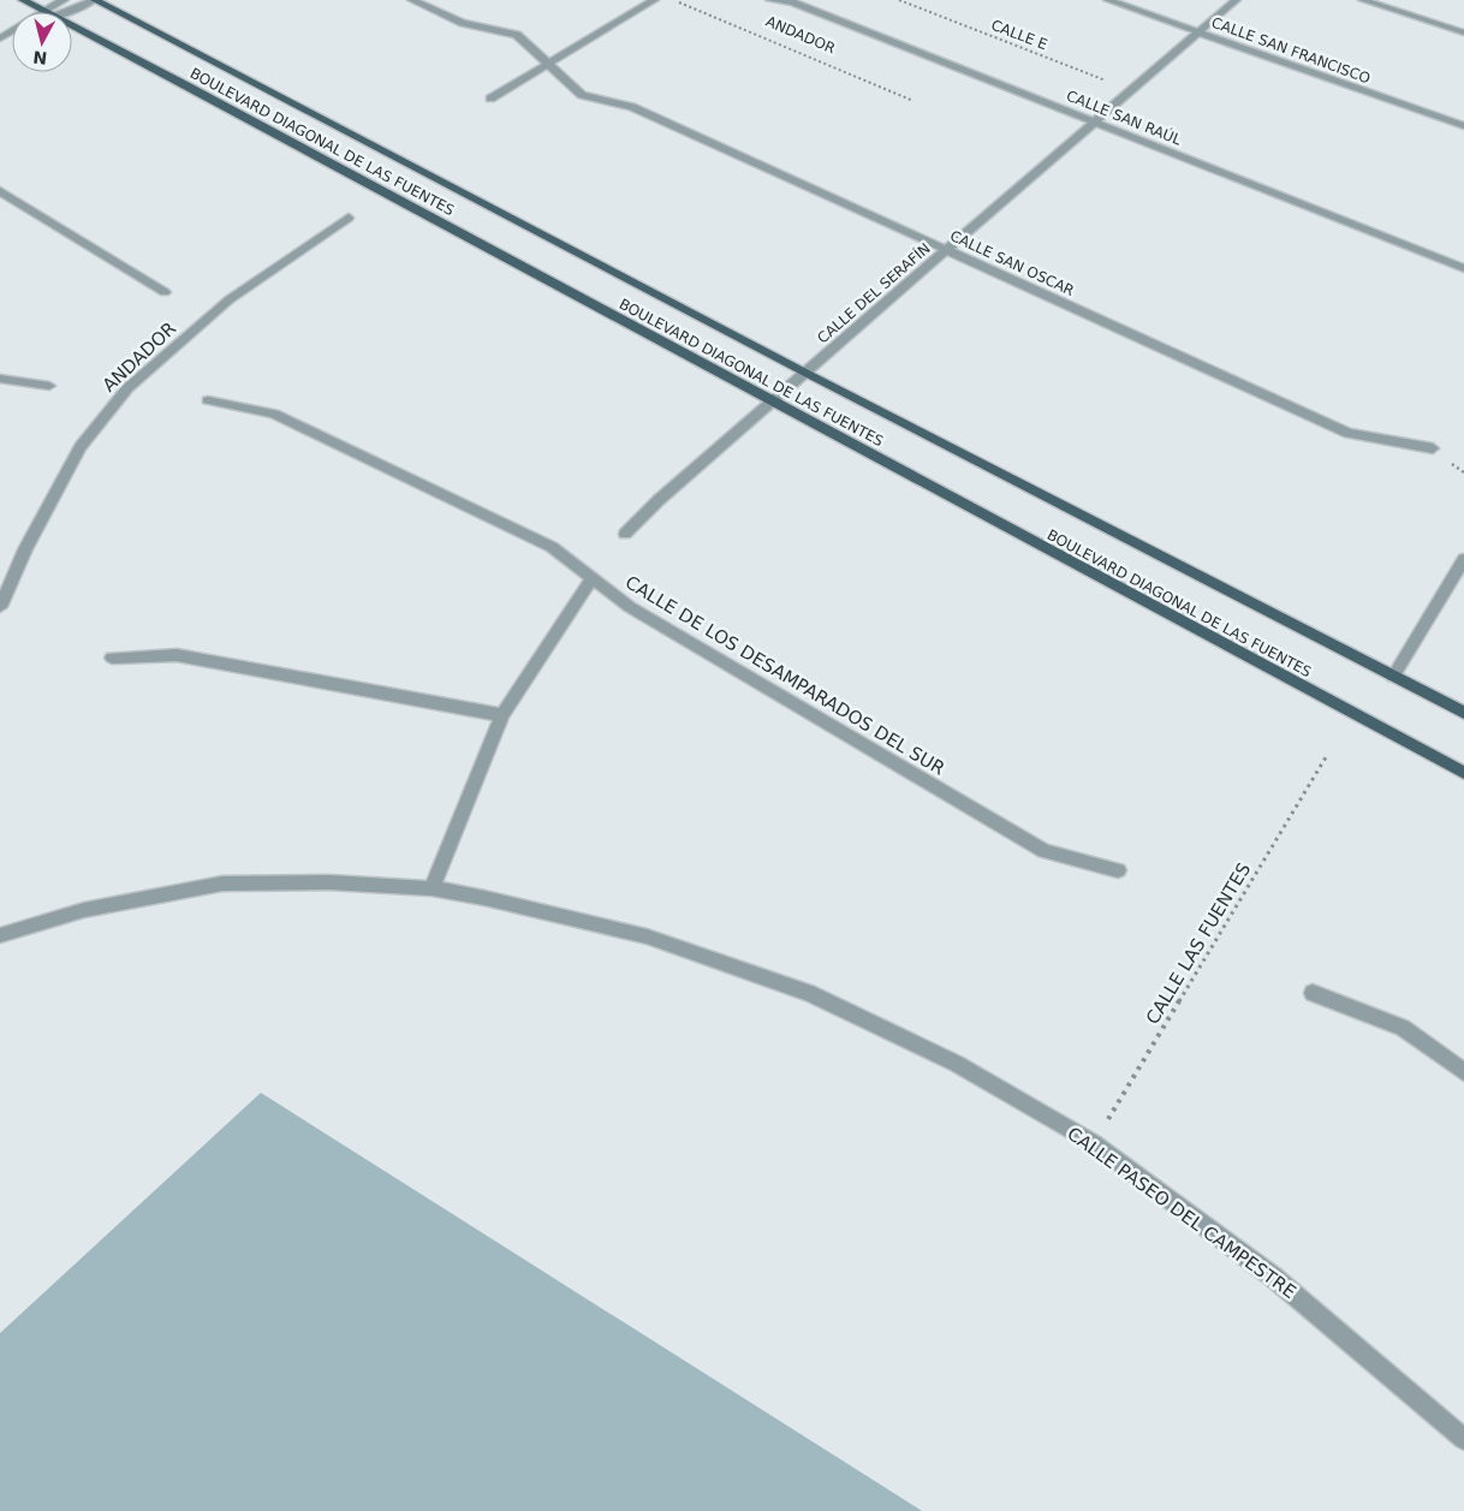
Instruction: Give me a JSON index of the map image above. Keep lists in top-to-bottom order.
{
  "streets": {
    "main road": ["BOULEVARD DIAGONAL DE LAS FUENTES"],
    "street": [
      "ANDADOR",
      "CALLE SAN FRANCISCO",
      "CALLE SAN RAÚL",
      "CALLE SAN OSCAR",
      "CALLE DEL SERAFÍN",
      "CALLE DE LOS DESAMPARADOS DEL SUR",
      "CALLE PASEO DEL CAMPESTRE"
    ],
    "path": ["CALLE E", "CALLE LAS FUENTES"]
  },
  "crossings": [
    ["CALLE E", "CALLE DEL SERAFÍN"],
    ["CALLE SAN FRANCISCO", "CALLE DEL SERAFÍN"],
    ["CALLE SAN RAÚL", "CALLE DEL SERAFÍN"],
    ["BOULEVARD DIAGONAL DE LAS FUENTES", "CALLE DEL SERAFÍN"],
    ["CALLE SAN OSCAR", "CALLE DEL SERAFÍN"],
    ["CALLE LAS FUENTES", "CALLE PASEO DEL CAMPESTRE"]
  ],
  "north": "bottom"
}
